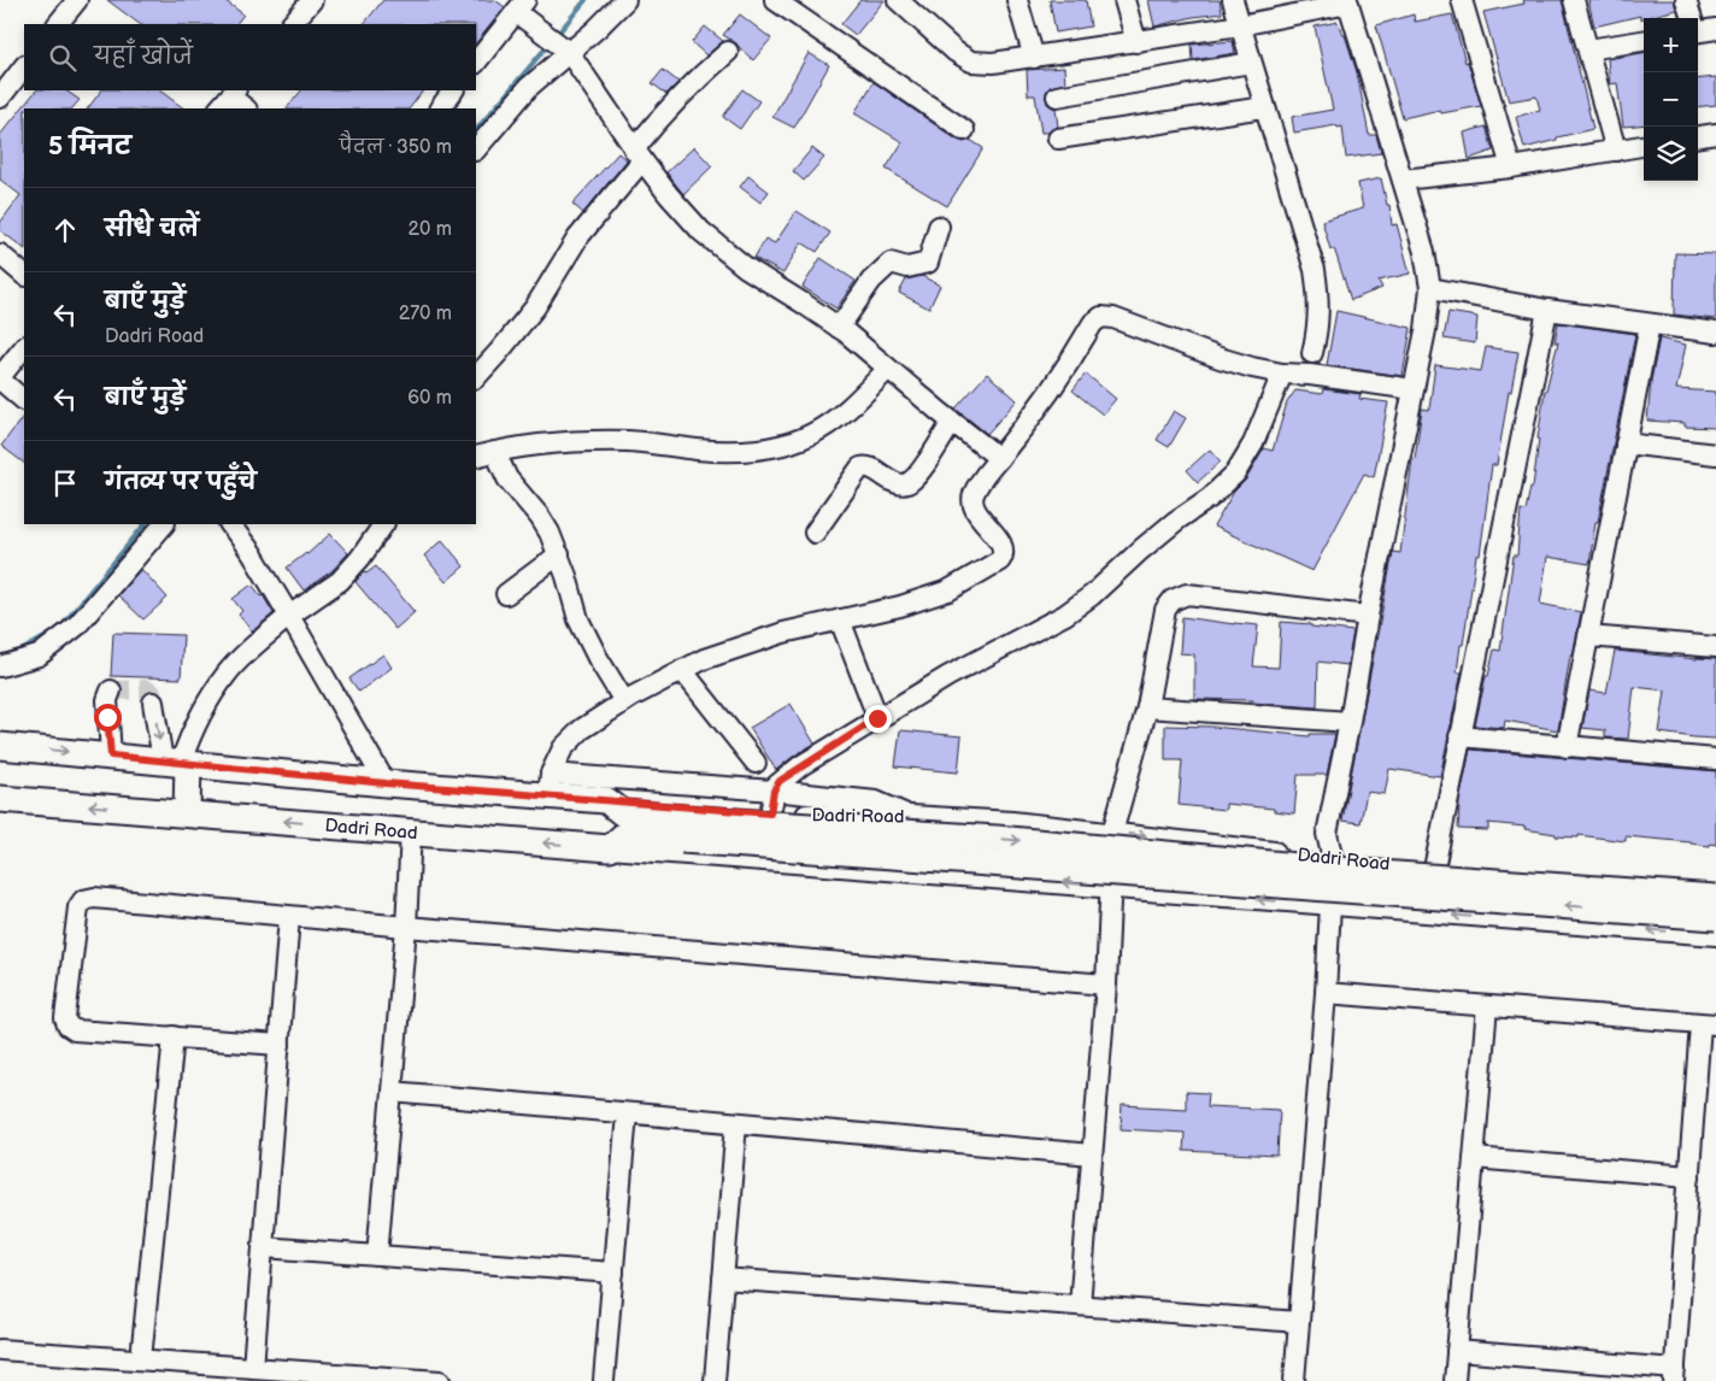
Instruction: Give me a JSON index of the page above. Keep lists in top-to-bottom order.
{
  "streets": {
    "main road": ["Dadri Road"]
  },
  "page": {
    "map_buttons": ["+", "−"],
    "search": "यहाँ खोजें",
    "heading": ["5 मिनट", "पैदल · 350 m"],
    "list": [
      ["सीधे चलें", "20 m"],
      ["बाएँ मुड़ें", "Dadri Road", "270 m"],
      ["बाएँ मुड़ें", "60 m"],
      "गंतव्य पर पहुँचे"
    ]
  }
}
